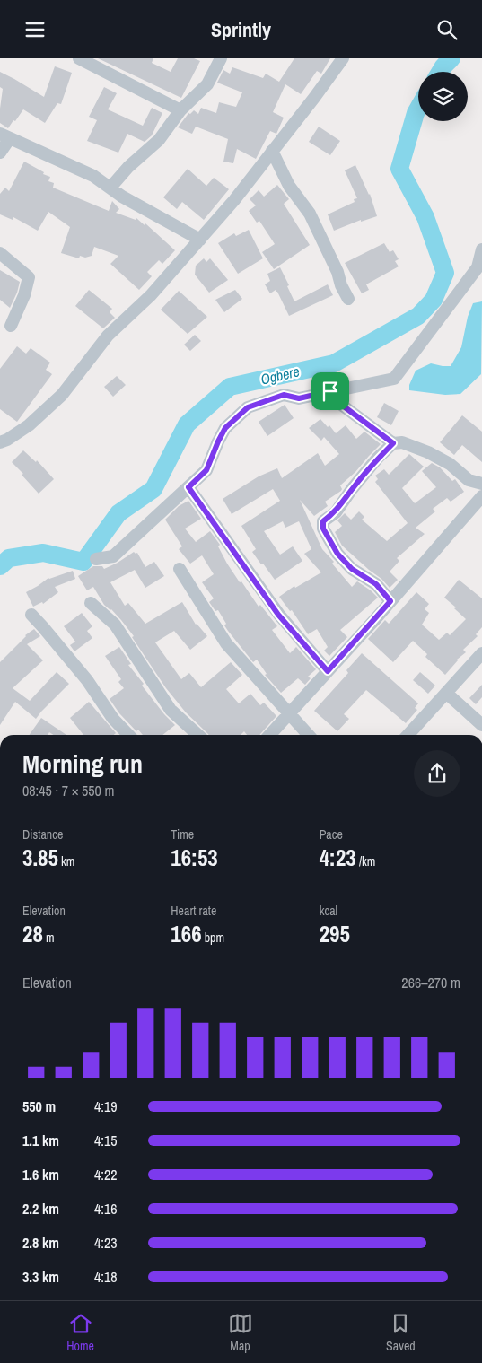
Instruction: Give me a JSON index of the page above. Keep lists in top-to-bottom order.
{
  "water": ["Ogbere"],
  "page": {
    "header": "Sprintly",
    "heading": ["Morning run", "08:45 · 7 × 550 m"],
    "stats": [
      ["Distance", "3.85 km"],
      ["Time", "16:53"],
      ["Pace", "4:23 /km"],
      ["Elevation", "28 m"],
      ["Heart rate", "166 bpm"],
      ["kcal", "295"]
    ],
    "chart": ["Elevation", "266–270 m"],
    "list": [
      {
        "name": "550 m",
        "note": "4:19"
      },
      {
        "name": "1.1 km",
        "note": "4:15"
      },
      {
        "name": "1.6 km",
        "note": "4:22"
      },
      {
        "name": "2.2 km",
        "note": "4:16"
      },
      {
        "name": "2.8 km",
        "note": "4:23"
      },
      {
        "name": "3.3 km",
        "note": "4:18"
      }
    ],
    "tabs": ["Home", "Map", "Saved"]
  }
}
